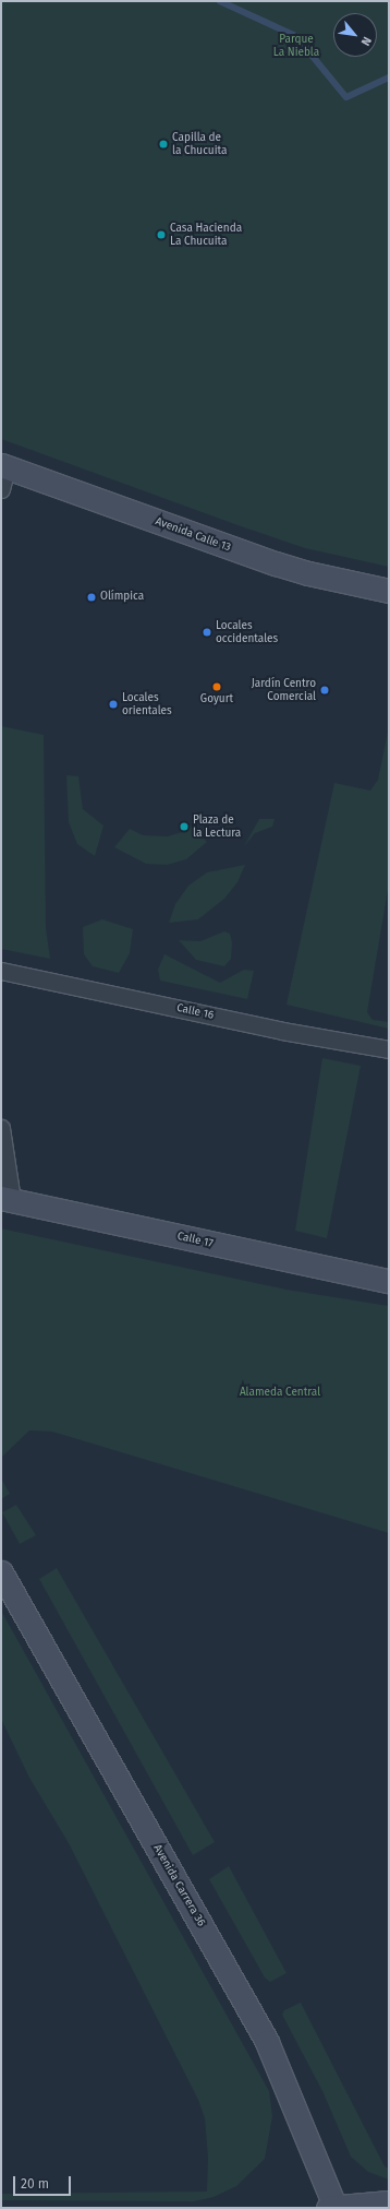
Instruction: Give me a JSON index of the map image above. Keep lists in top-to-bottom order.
{
  "streets": {
    "main road": ["Avenida Calle 13", "Calle 17", "Avenida Carrera 36"],
    "street": ["Calle 16"]
  },
  "parks": ["Parque La Niebla", "Alameda Central"],
  "places": [
    "Capilla de la Chucuita",
    "Casa Hacienda La Chucuita",
    "Olímpica",
    "Locales occidentales",
    "Goyurt",
    "Jardín Centro Comercial",
    "Locales orientales",
    "Plaza de la Lectura"
  ],
  "scale_bar": "20 m",
  "north": "bottom right"
}
